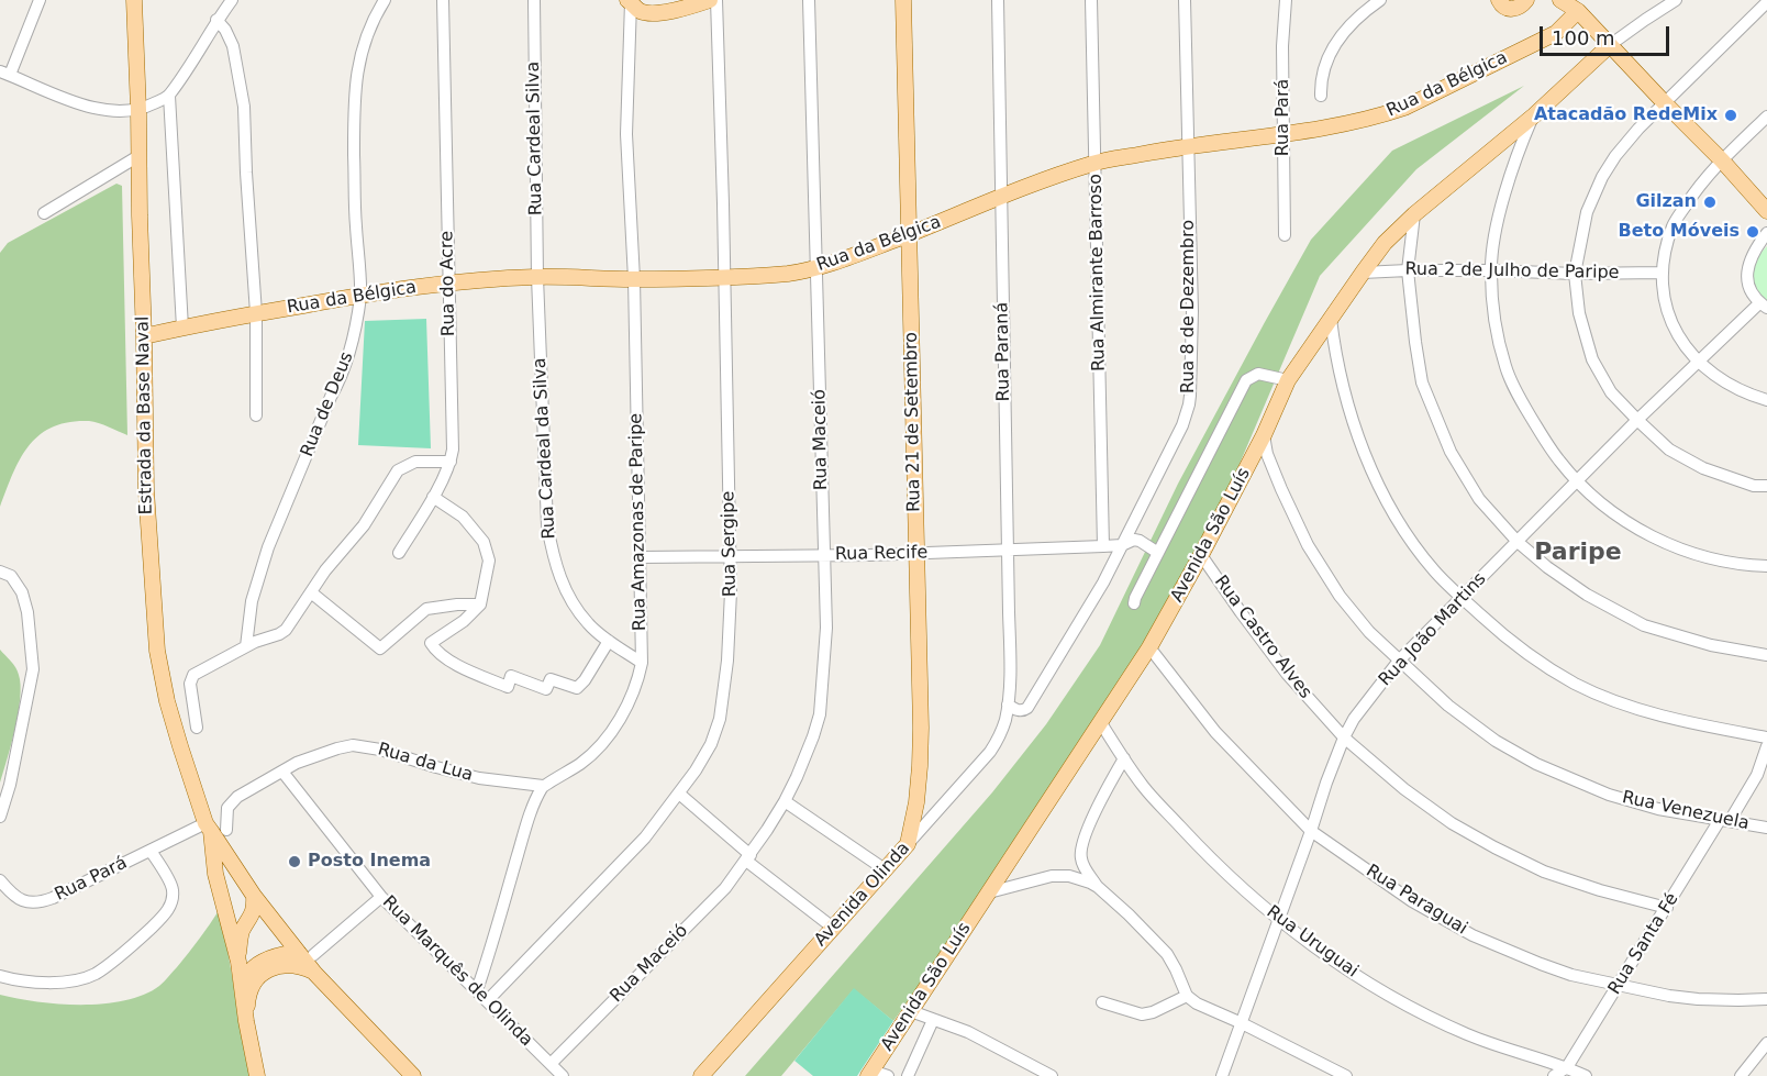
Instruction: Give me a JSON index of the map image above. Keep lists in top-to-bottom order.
{
  "streets": {
    "main road": [
      "Rua da Bélgica",
      "Estrada da Base Naval",
      "Rua 21 de Setembro",
      "Avenida São Luís",
      "Avenida Olinda"
    ],
    "street": [
      "Rua Pará",
      "Rua Cardeal Silva",
      "Rua 2 de Julho de Paripe",
      "Rua Almirante Barroso",
      "Rua do Acre",
      "Rua 8 de Dezembro",
      "Rua Paraná",
      "Rua de Deus",
      "Rua Maceió",
      "Rua Cardeal da Silva",
      "Rua Amazonas de Paripe",
      "Rua Sergipe",
      "Rua Recife",
      "Rua João Martins",
      "Rua Castro Alves",
      "Rua da Lua",
      "Rua Venezuela",
      "Rua Paraguai",
      "Rua Uruguai",
      "Rua Santa Fé",
      "Rua Marquês de Olinda"
    ]
  },
  "crossings": [
    ["Rua da Bélgica", "Rua Pará"],
    ["Rua da Bélgica", "Rua Cardeal Silva"],
    ["Rua da Bélgica", "Rua Almirante Barroso"],
    ["Rua da Bélgica", "Rua do Acre"],
    ["Rua da Bélgica", "Rua 8 de Dezembro"],
    ["Rua da Bélgica", "Rua Paraná"],
    ["Rua da Bélgica", "Rua de Deus"],
    ["Rua da Bélgica", "Estrada da Base Naval"],
    ["Rua da Bélgica", "Rua 21 de Setembro"],
    ["Rua da Bélgica", "Rua Maceió"],
    ["Rua da Bélgica", "Rua Cardeal da Silva"],
    ["Rua da Bélgica", "Rua Amazonas de Paripe"],
    ["Rua da Bélgica", "Rua Sergipe"],
    ["Rua Pará", "Estrada da Base Naval"],
    ["Rua Pará", "Rua da Lua"],
    ["Rua Cardeal Silva", "Rua Cardeal da Silva"],
    ["Rua 2 de Julho de Paripe", "Avenida São Luís"],
    ["Rua Almirante Barroso", "Rua Recife"],
    ["Rua 8 de Dezembro", "Rua Paraná"],
    ["Rua 8 de Dezembro", "Rua Recife"],
    ["Rua 8 de Dezembro", "Avenida Olinda"],
    ["Rua Paraná", "Rua Recife"],
    ["Rua Paraná", "Avenida Olinda"],
    ["Estrada da Base Naval", "Rua da Lua"],
    ["Rua 21 de Setembro", "Rua Recife"],
    ["Rua 21 de Setembro", "Avenida Olinda"],
    ["Rua Maceió", "Rua Recife"],
    ["Rua Maceió", "Rua Marquês de Olinda"],
    ["Rua Cardeal da Silva", "Rua Amazonas de Paripe"],
    ["Rua Amazonas de Paripe", "Rua Recife"],
    ["Rua Amazonas de Paripe", "Rua da Lua"],
    ["Avenida São Luís", "Rua Castro Alves"],
    ["Avenida São Luís", "Rua Venezuela"],
    ["Avenida São Luís", "Rua Paraguai"],
    ["Avenida São Luís", "Rua Uruguai"],
    ["Rua Sergipe", "Rua Recife"],
    ["Rua Sergipe", "Rua Marquês de Olinda"],
    ["Rua João Martins", "Rua Castro Alves"],
    ["Rua João Martins", "Rua Venezuela"],
    ["Rua João Martins", "Rua Paraguai"],
    ["Rua João Martins", "Rua Uruguai"],
    ["Rua Castro Alves", "Rua Santa Fé"],
    ["Rua da Lua", "Rua Marquês de Olinda"],
    ["Rua Venezuela", "Rua Santa Fé"],
    ["Rua Paraguai", "Rua Santa Fé"],
    ["Rua Uruguai", "Rua Santa Fé"]
  ],
  "districts": ["Paripe"],
  "places": [
    "Atacadão RedeMix",
    "Gilzan",
    "Beto Móveis",
    "Posto Inema"
  ],
  "scale_bar": "100 m"
}
